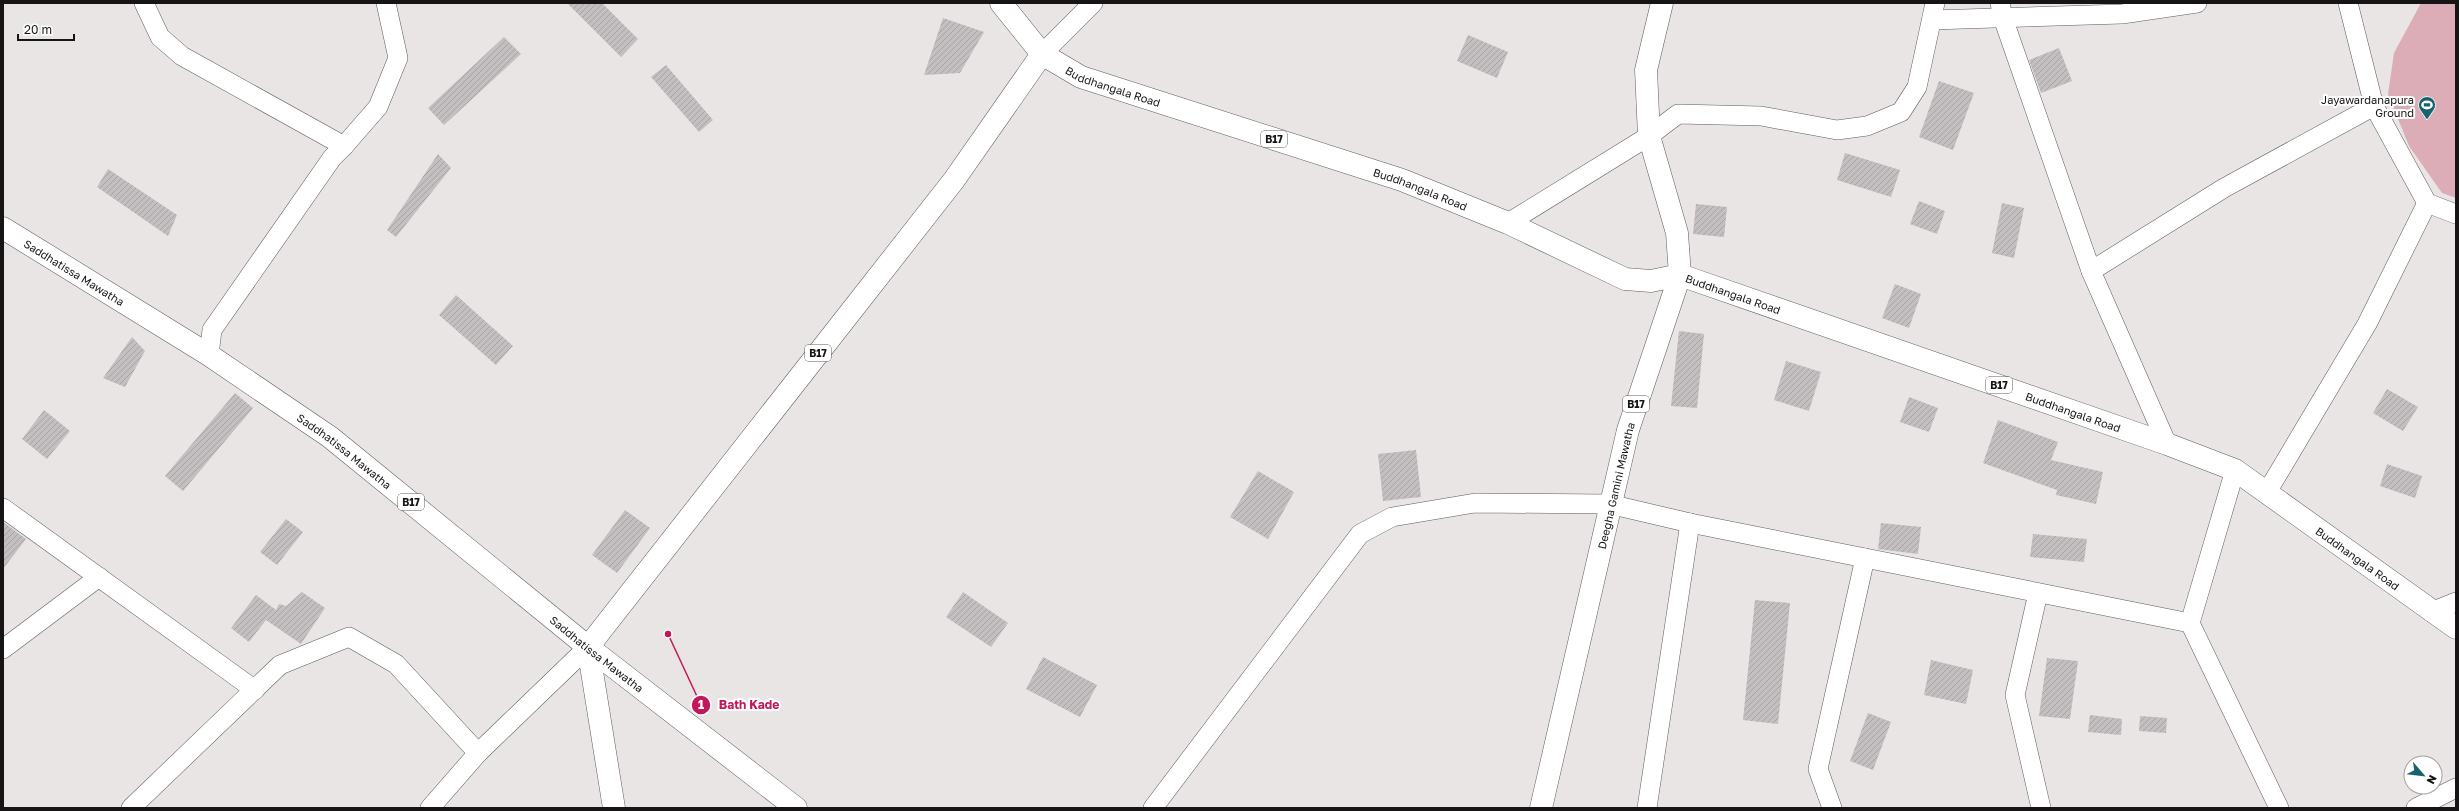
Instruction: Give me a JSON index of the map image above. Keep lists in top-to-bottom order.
{
  "streets": {
    "main road": [
      "Buddhangala Road",
      "B17",
      "Saddhatissa Mawatha",
      "Deegha Gamini Mawatha"
    ]
  },
  "crossings": [
    ["Buddhangala Road", "B17"],
    ["Buddhangala Road", "Deegha Gamini Mawatha"],
    ["B17", "Saddhatissa Mawatha"]
  ],
  "places": {
    "sports": ["Jayawardanapura Ground"],
    "other": ["Bath Kade"]
  },
  "scale_bar": "20 m",
  "north": "bottom right"
}
